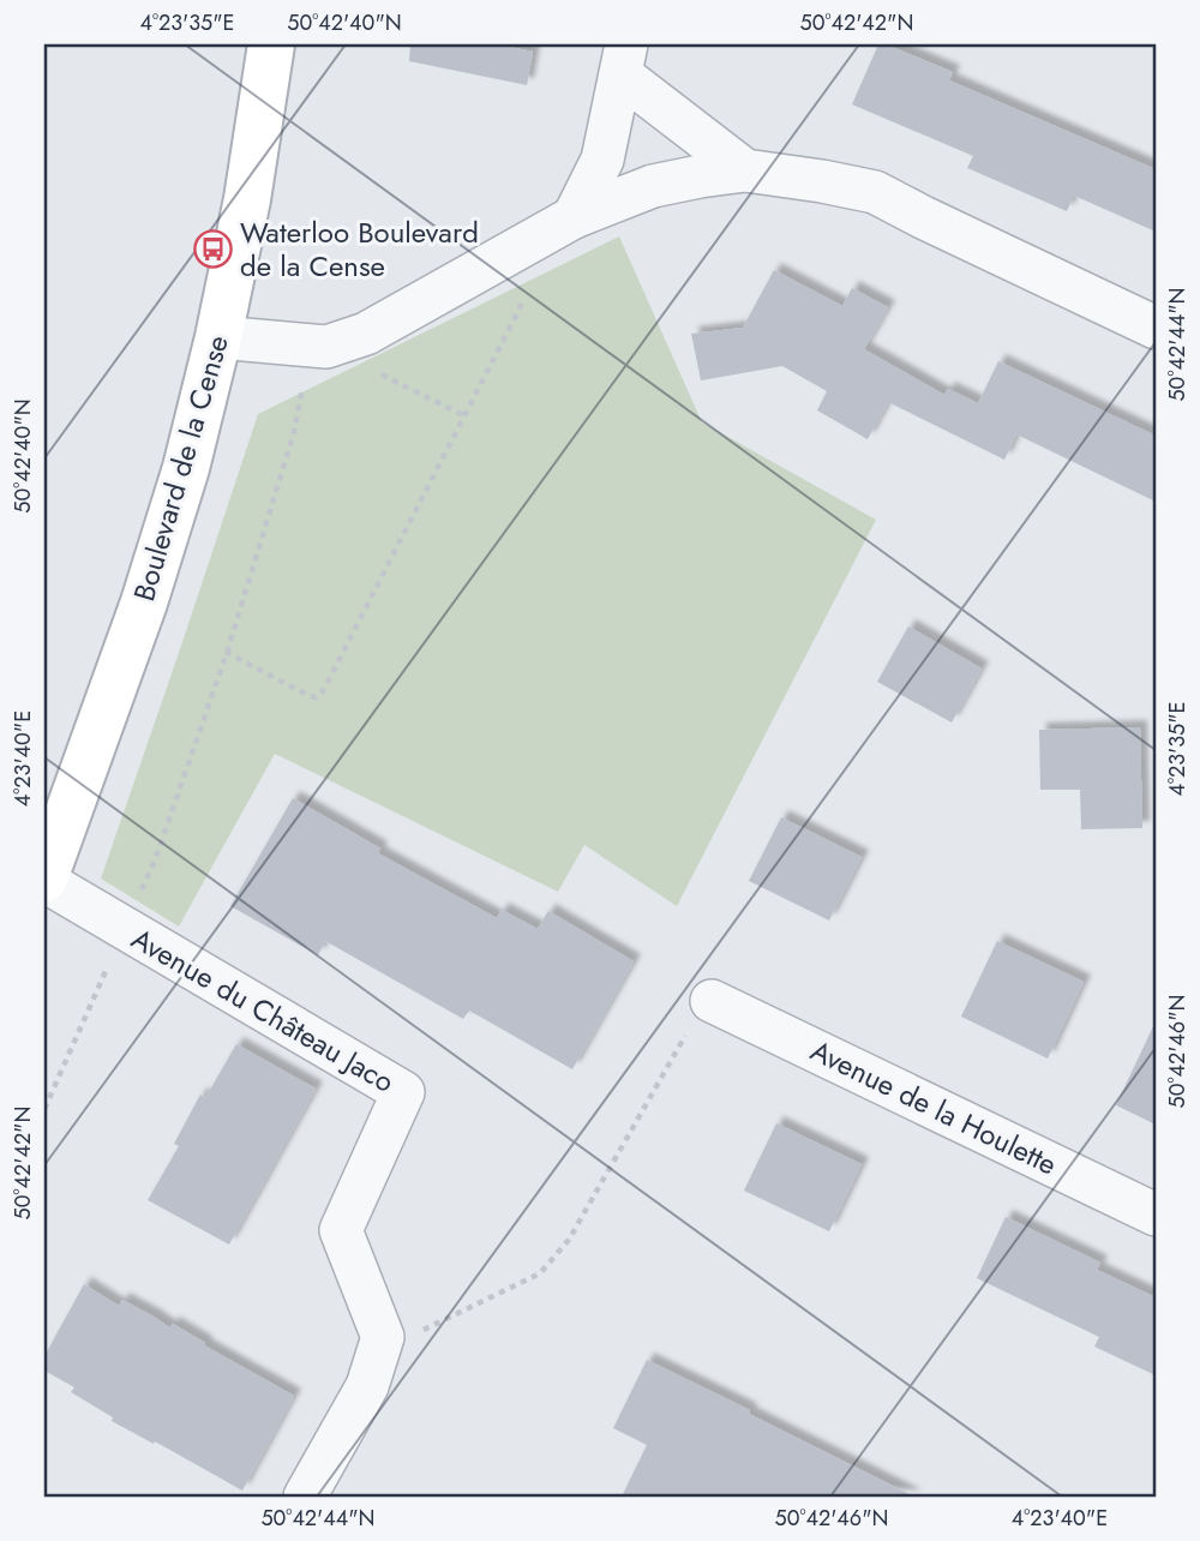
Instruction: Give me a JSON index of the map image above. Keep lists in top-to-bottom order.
{
  "streets": {
    "main road": ["Boulevard de la Cense"],
    "street": ["Avenue du Château Jaco", "Avenue de la Houlette"]
  },
  "crossings": [
    ["Boulevard de la Cense", "Avenue du Château Jaco"]
  ],
  "places": {
    "bus stop": ["Waterloo Boulevard de la Cense"]
  },
  "coordinates": [
    "4°23'35\"E",
    "50°42'40\"N",
    "50°42'42\"N",
    "50°42'44\"N",
    "4°23'40\"E",
    "50°42'46\"N"
  ]
}
